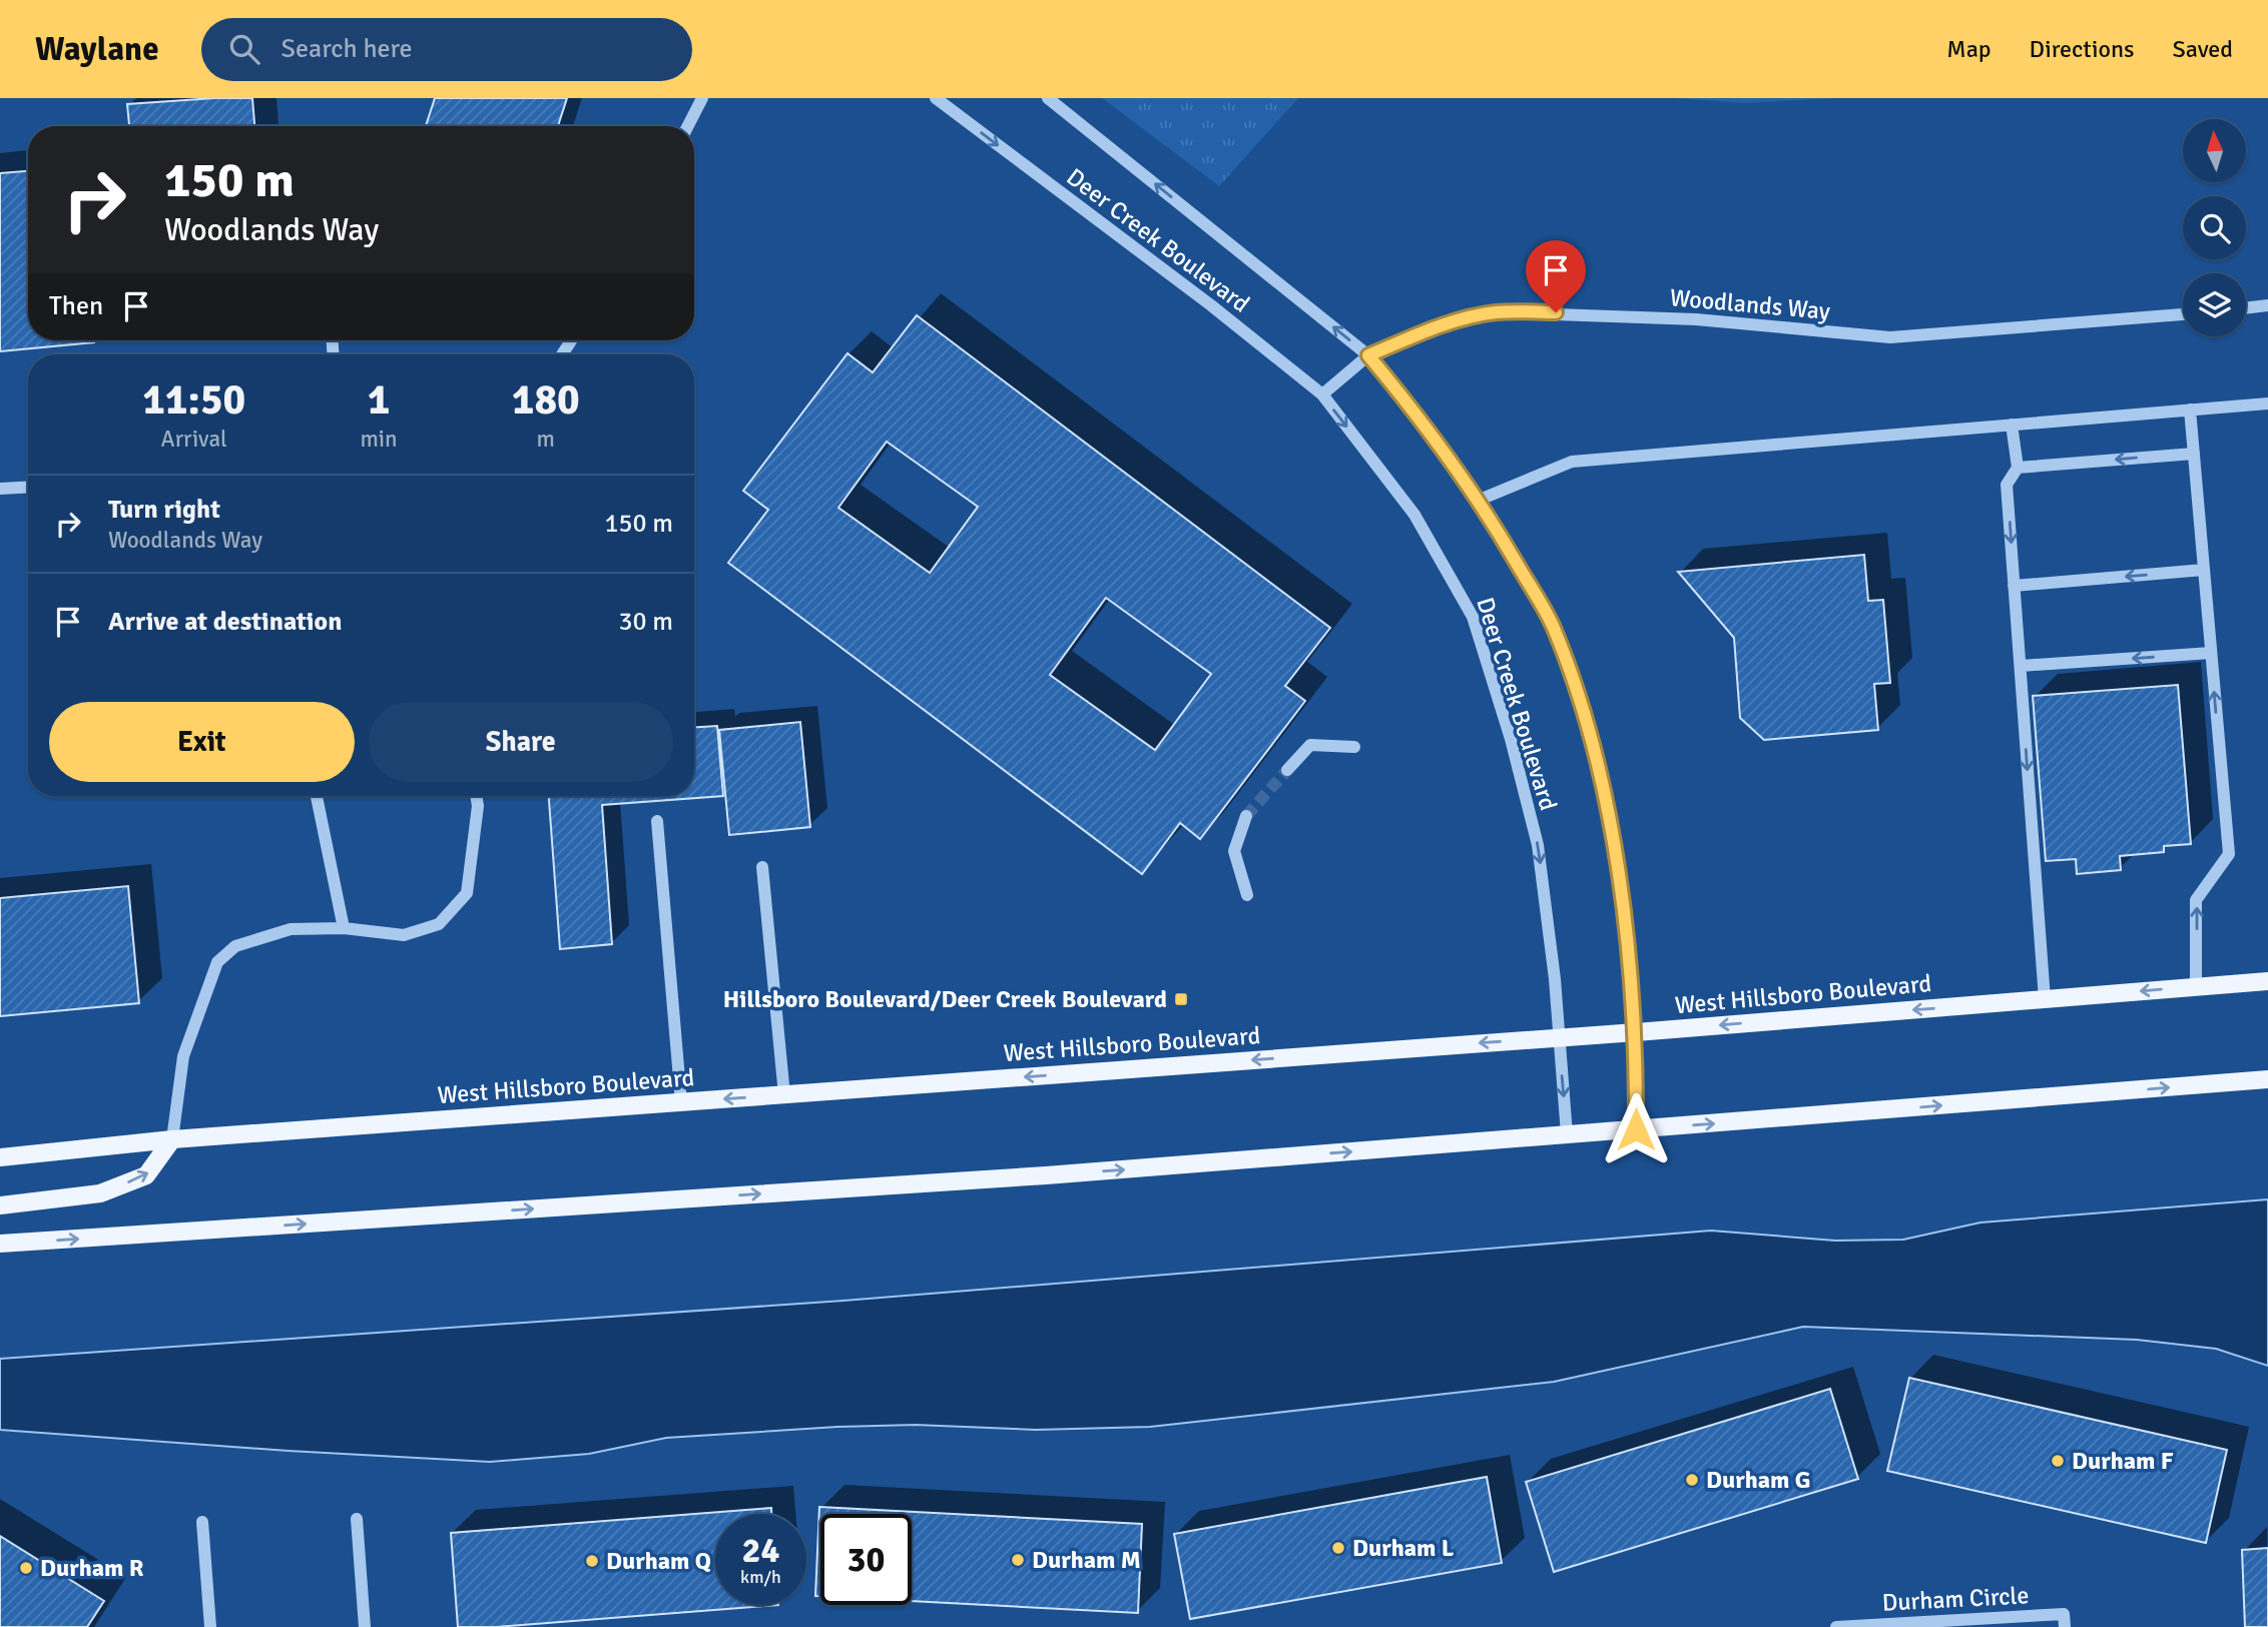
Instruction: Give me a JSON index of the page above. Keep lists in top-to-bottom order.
{
  "streets": {
    "main road": ["West Hillsboro Boulevard"],
    "street": ["Deer Creek Boulevard", "Woodlands Way", "Durham Circle"]
  },
  "crossings": [
    ["Deer Creek Boulevard", "Woodlands Way"],
    ["Deer Creek Boulevard", "West Hillsboro Boulevard"]
  ],
  "places": {
    "transit": ["Hillsboro Boulevard/Deer Creek Boulevard"],
    "other": [
      "Durham F",
      "Durham G",
      "Durham L",
      "Durham M",
      "Durham Q",
      "Durham R"
    ]
  },
  "north": "top",
  "page": {
    "header": "Waylane",
    "search": "Search here",
    "nav": ["Map", "Directions", "Saved"],
    "turn": ["150 m", "Woodlands Way"],
    "then": "Then",
    "eta": [
      "11:50",
      "Arrival",
      "1",
      "min",
      "180",
      "m"
    ],
    "list": [
      {
        "name": "Turn right",
        "note": "Woodlands Way",
        "value": "150 m"
      },
      {
        "name": "Arrive at destination",
        "value": "30 m"
      }
    ],
    "buttons": ["Exit", "Share"],
    "speed": "24 km/h",
    "limit": "30"
  }
}
